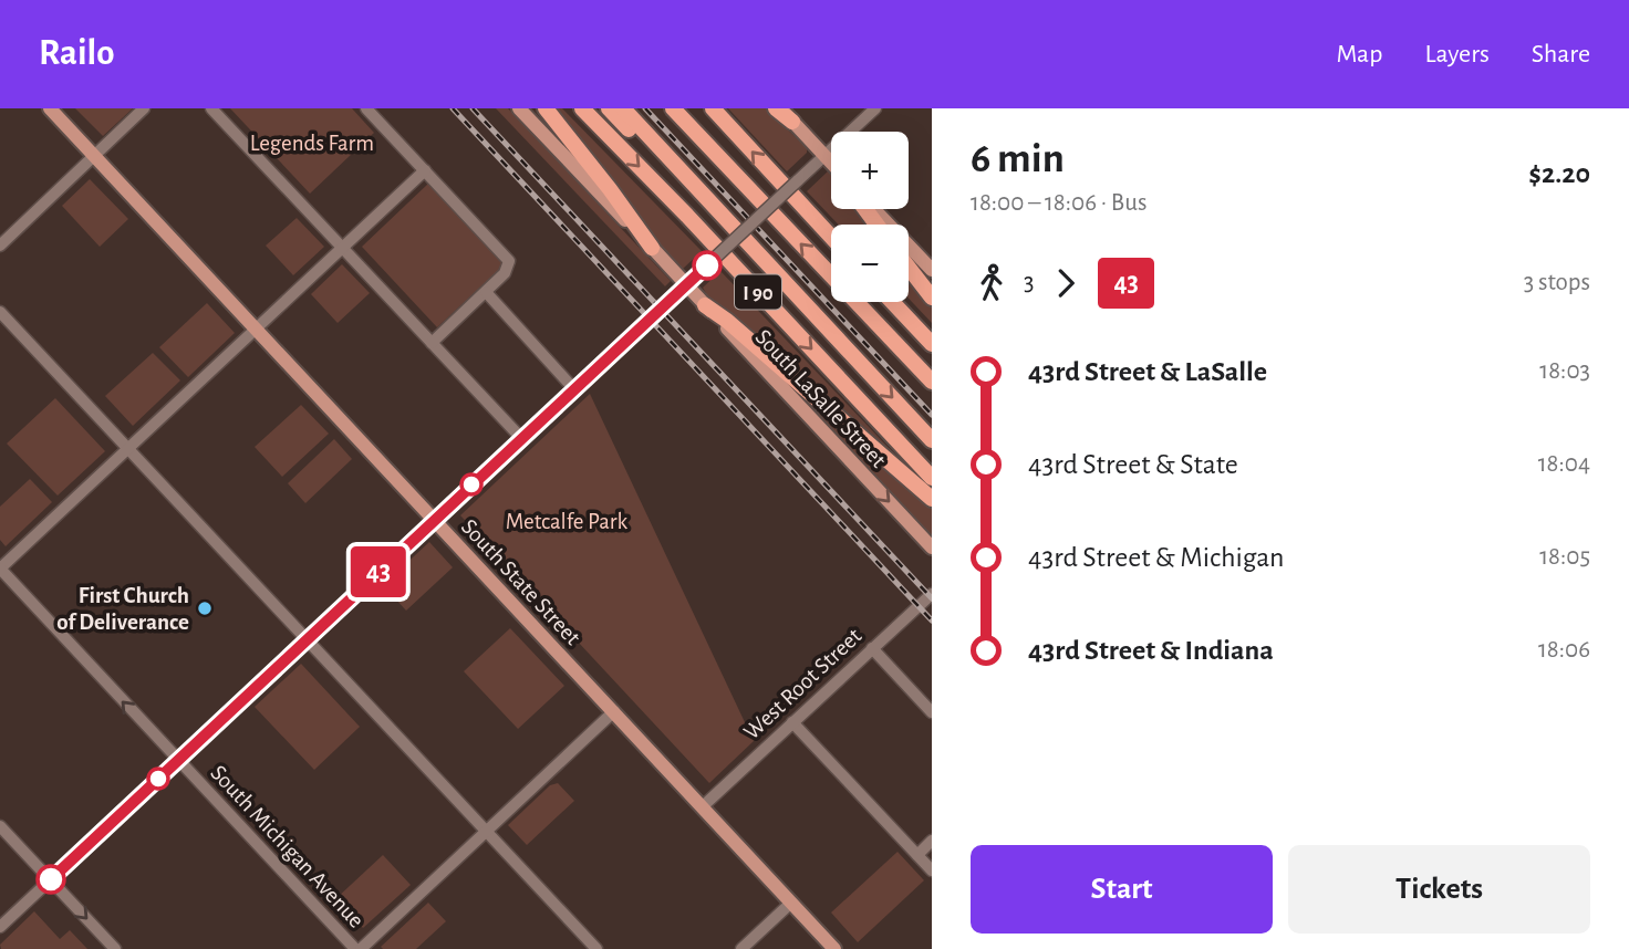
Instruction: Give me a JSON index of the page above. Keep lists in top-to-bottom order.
{
  "streets": {
    "highway": ["I 90"],
    "main road": ["South LaSalle Street", "South State Street"],
    "street": ["West Root Street", "South Michigan Avenue"]
  },
  "crossings": [
    ["South State Street", "West Root Street"]
  ],
  "one_way": ["South LaSalle Street", "South Michigan Avenue"],
  "parks": ["Legends Farm", "Metcalfe Park"],
  "places": ["First Church of Deliverance"],
  "lines": ["bus line 43"],
  "page": {
    "header": "Railo",
    "nav": ["Map", "Layers", "Share"],
    "on_map": "43",
    "heading": ["6 min", "18:00 – 18:06 · Bus", "$2.20"],
    "map_buttons": ["+", "−"],
    "legs": ["3", "43", "3 stops"],
    "list": [
      {
        "name": "43rd Street & LaSalle",
        "value": "18:03"
      },
      {
        "name": "43rd Street & State",
        "value": "18:04"
      },
      {
        "name": "43rd Street & Michigan",
        "value": "18:05"
      },
      {
        "name": "43rd Street & Indiana",
        "value": "18:06"
      }
    ],
    "buttons": ["Start", "Tickets"]
  }
}
